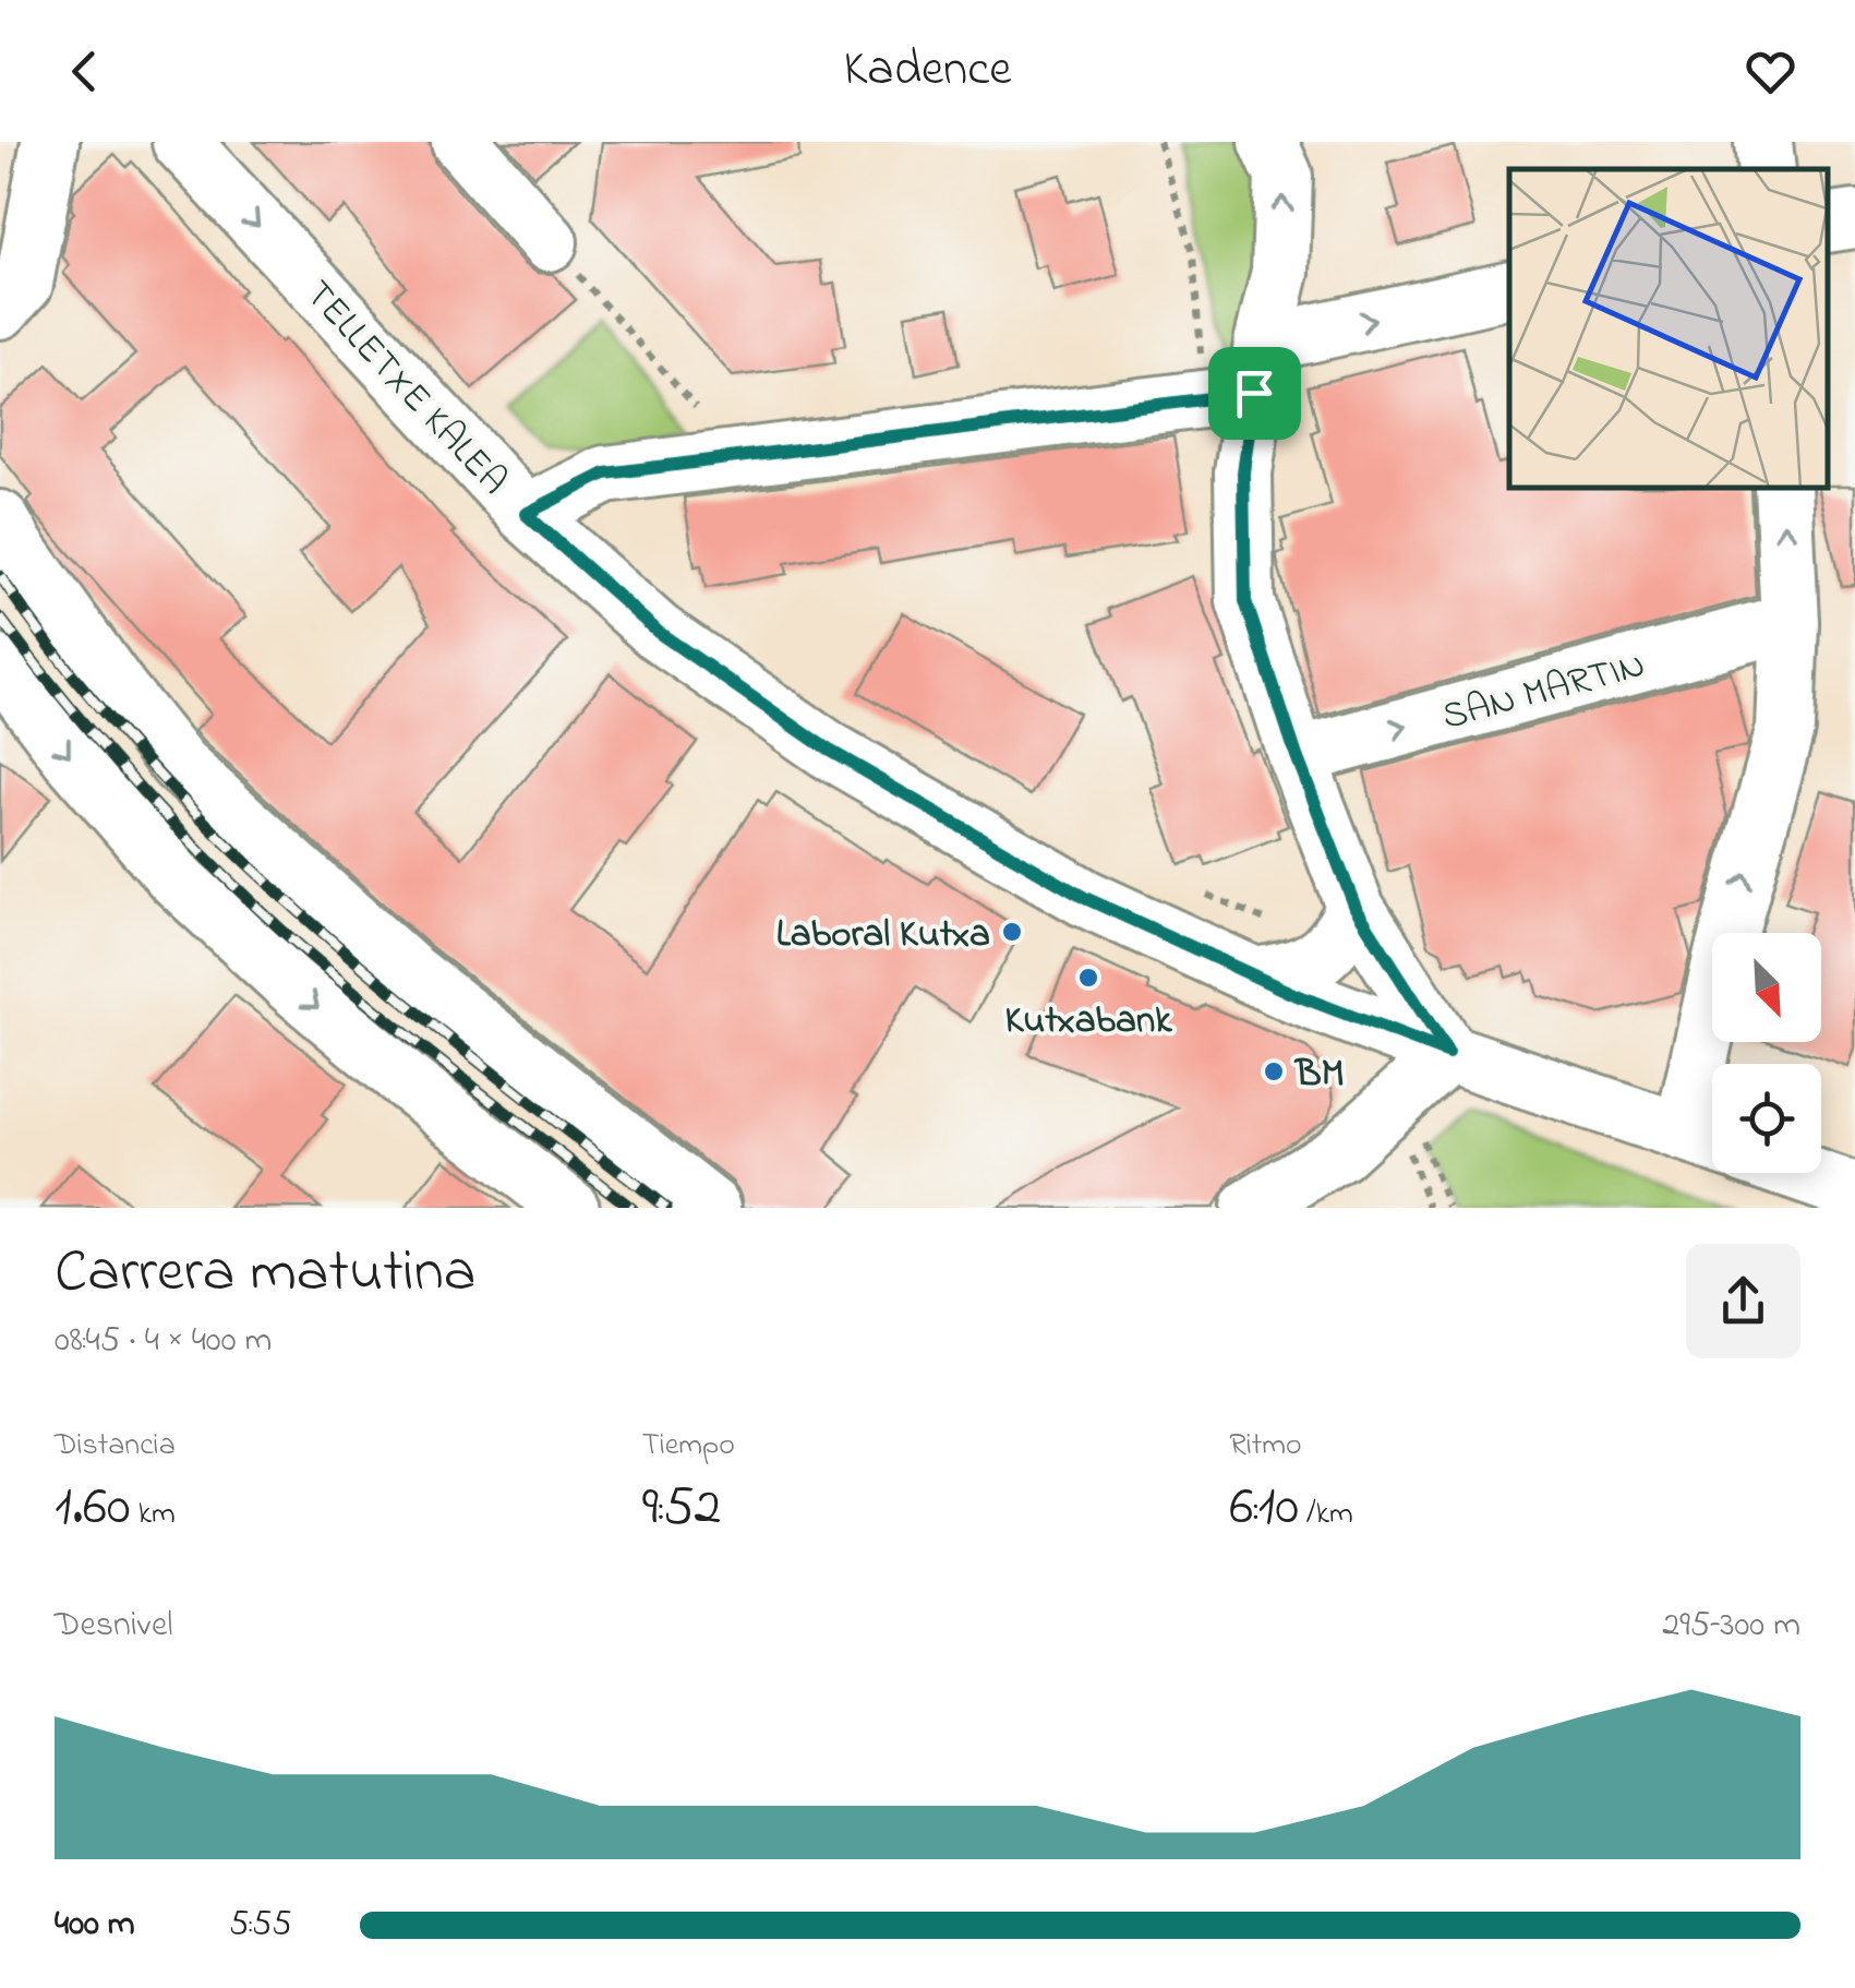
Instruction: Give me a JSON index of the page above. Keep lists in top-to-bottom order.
{
  "streets": {
    "street": ["TELLETXE KALEA", "SAN MARTIN"]
  },
  "places": ["Laboral Kutxa", "Kutxabank", "BM"],
  "north": "bottom right",
  "page": {
    "header": "Kadence",
    "heading": ["Carrera matutina", "08:45 · 4 × 400 m"],
    "stats": [
      ["Distancia", "1.60 km"],
      ["Tiempo", "9:52"],
      ["Ritmo", "6:10 /km"]
    ],
    "chart": ["Desnivel", "295–300 m"],
    "list": [
      {
        "name": "400 m",
        "note": "5:55"
      }
    ]
  }
}
